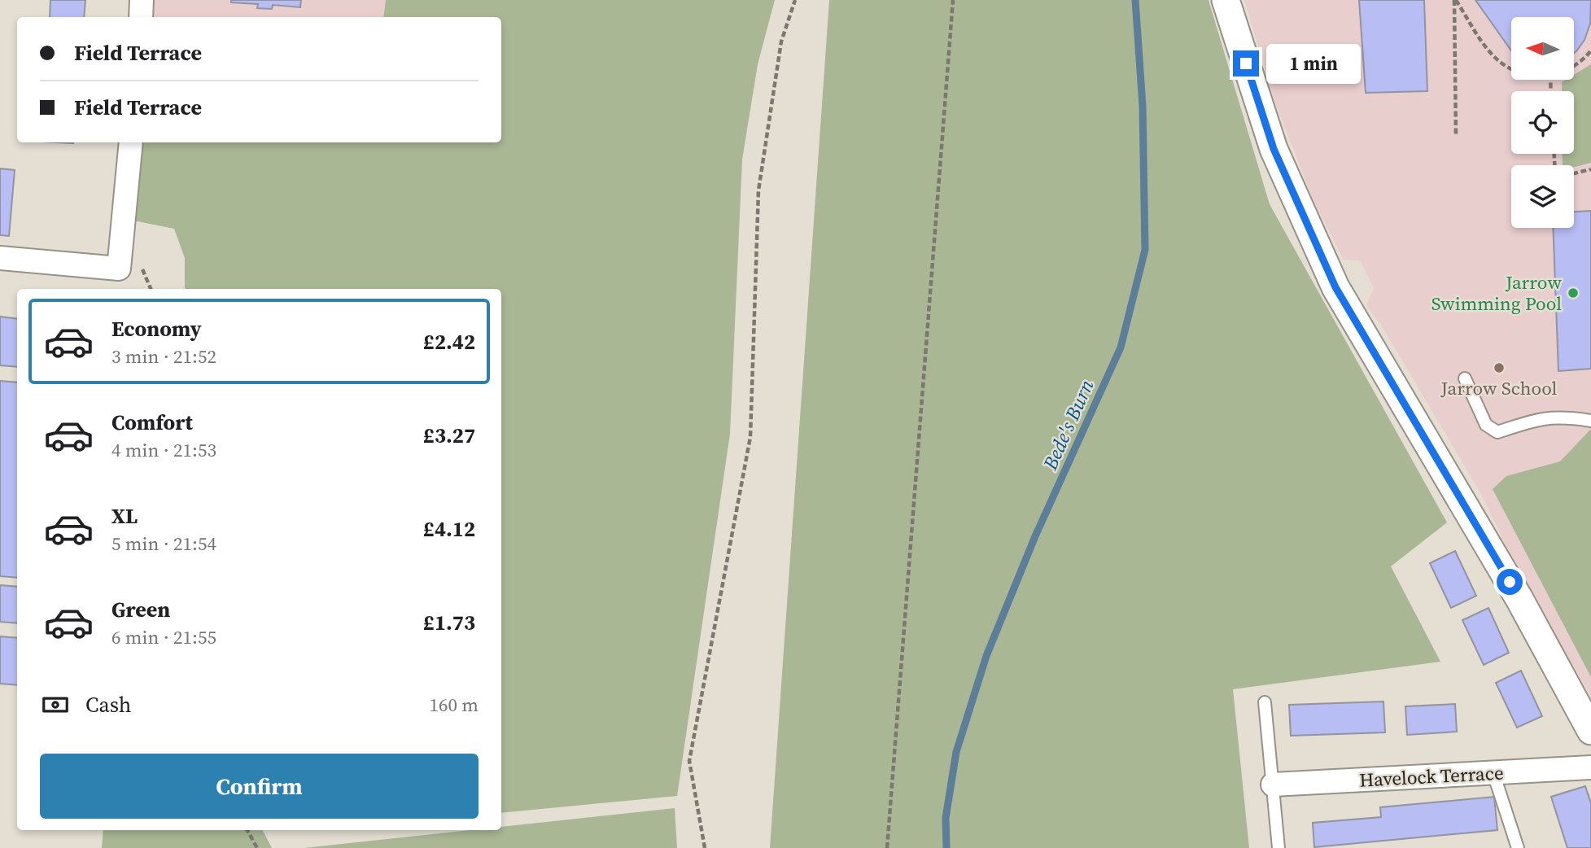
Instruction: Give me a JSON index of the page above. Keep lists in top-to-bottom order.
{
  "streets": {
    "street": ["Havelock Terrace"]
  },
  "water": ["Bede's Burn"],
  "places": ["Jarrow Swimming Pool", "Jarrow School"],
  "north": "left",
  "page": {
    "banner": ["Field Terrace", "Field Terrace"],
    "bubble": "1 min",
    "list": [
      {
        "name": "Economy",
        "note": "3 min · 21:52",
        "value": "£2.42"
      },
      {
        "name": "Comfort",
        "note": "4 min · 21:53",
        "value": "£3.27"
      },
      {
        "name": "XL",
        "note": "5 min · 21:54",
        "value": "£4.12"
      },
      {
        "name": "Green",
        "note": "6 min · 21:55",
        "value": "£1.73"
      }
    ],
    "pay": ["Cash", "160 m"],
    "buttons": "Confirm"
  }
}
